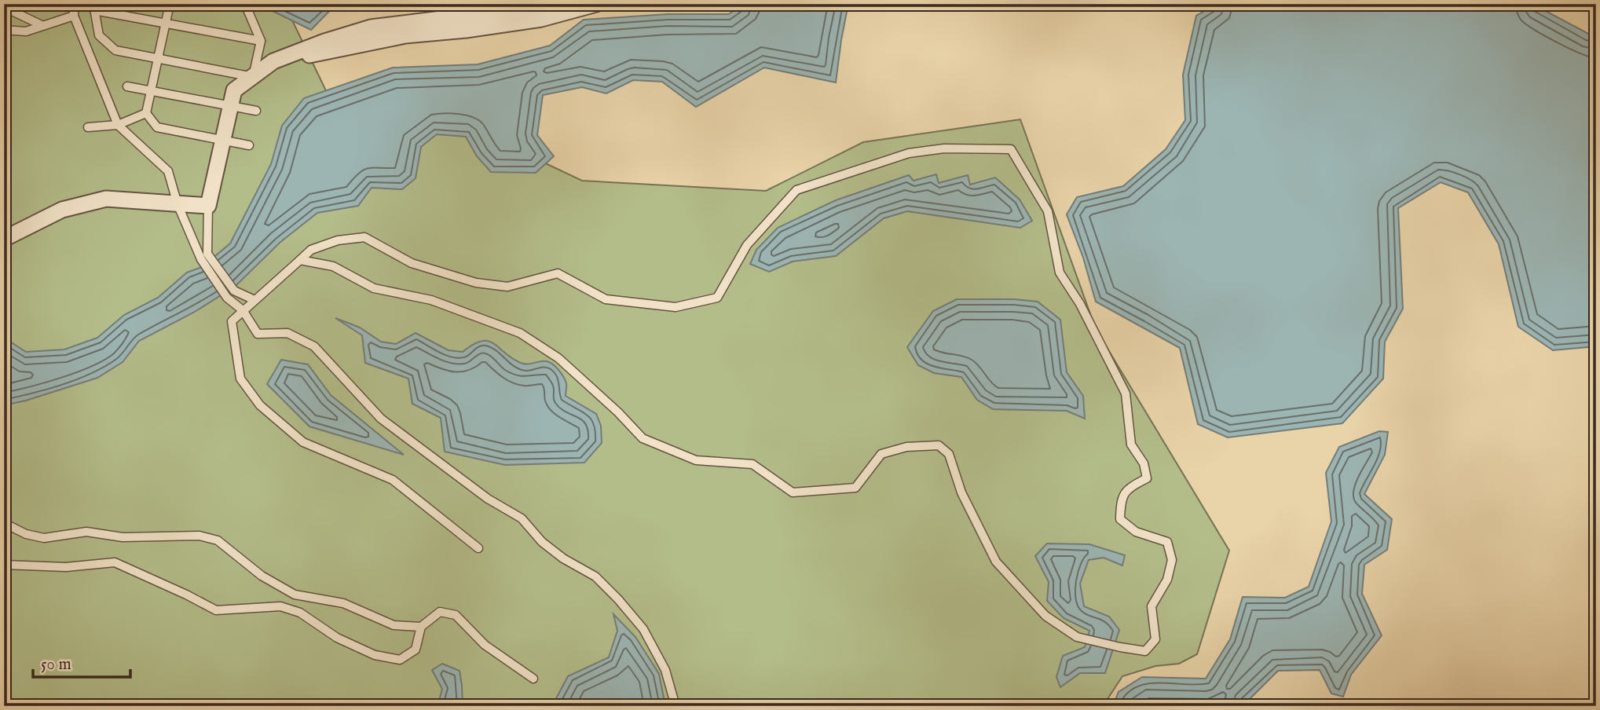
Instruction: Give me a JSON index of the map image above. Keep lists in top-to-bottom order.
{
  "scale_bar": "50 m"
}
